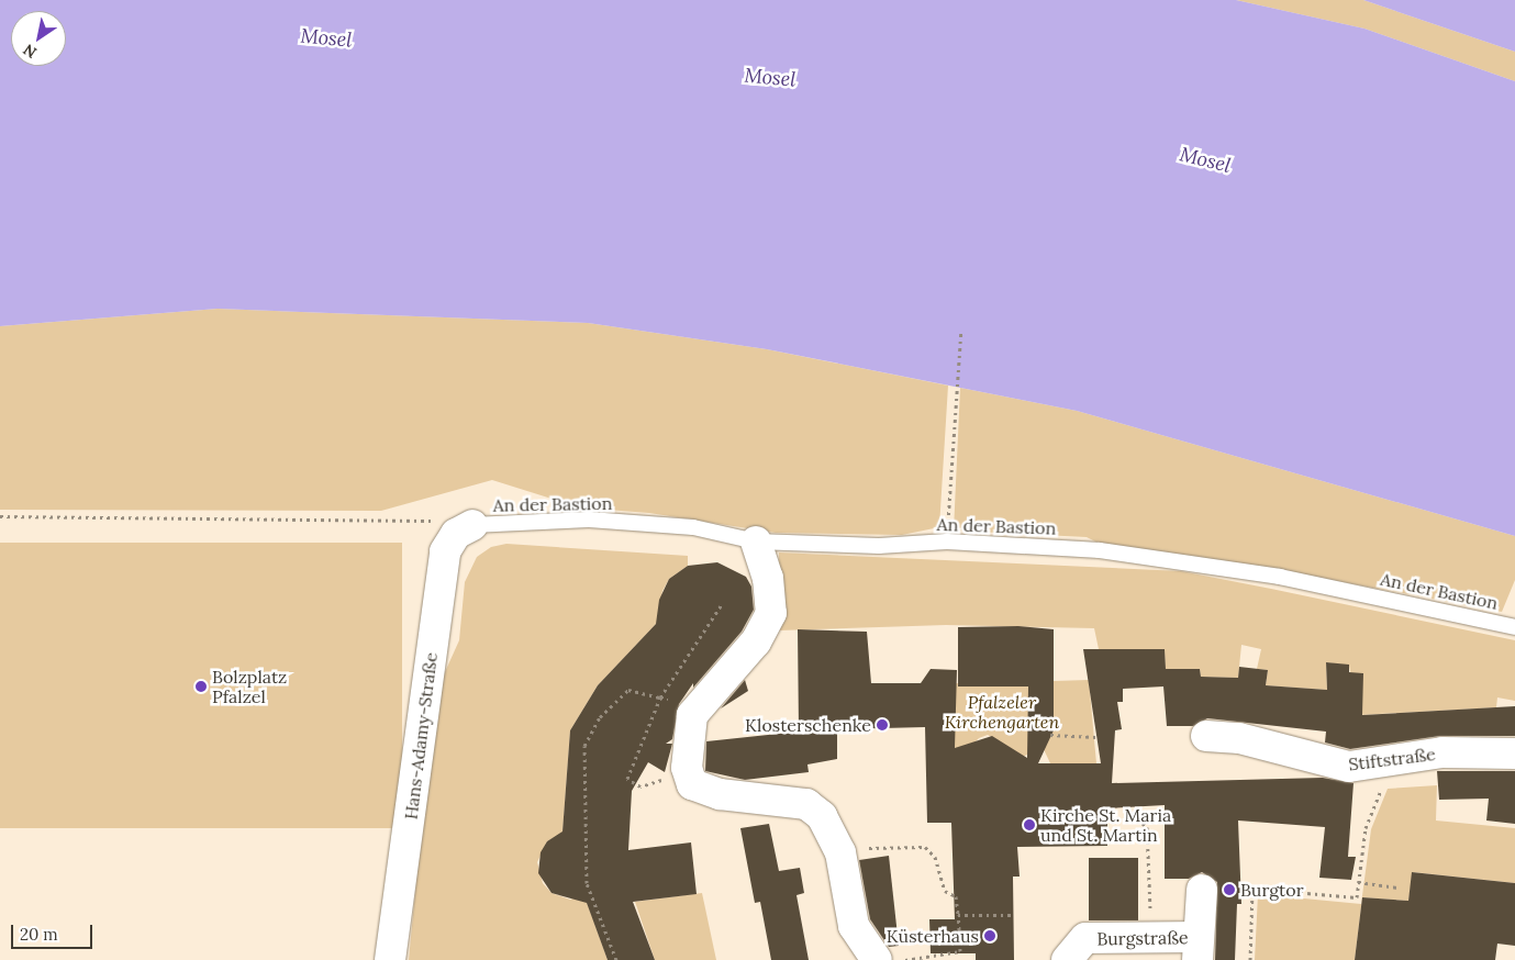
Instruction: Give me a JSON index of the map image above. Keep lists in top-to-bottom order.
{
  "streets": {
    "street": ["Hans-Adamy-Straße", "Stiftstraße", "Burgstraße"],
    "lane": ["An der Bastion"]
  },
  "crossings": [
    ["An der Bastion", "Hans-Adamy-Straße"]
  ],
  "water": ["Mosel"],
  "parks": ["Pfalzeler Kirchengarten"],
  "places": [
    "Bolzplatz Pfalzel",
    "Klosterschenke",
    "Kirche St. Maria und St. Martin",
    "Burgtor",
    "Küsterhaus"
  ],
  "scale_bar": "20 m",
  "north": "bottom left"
}
